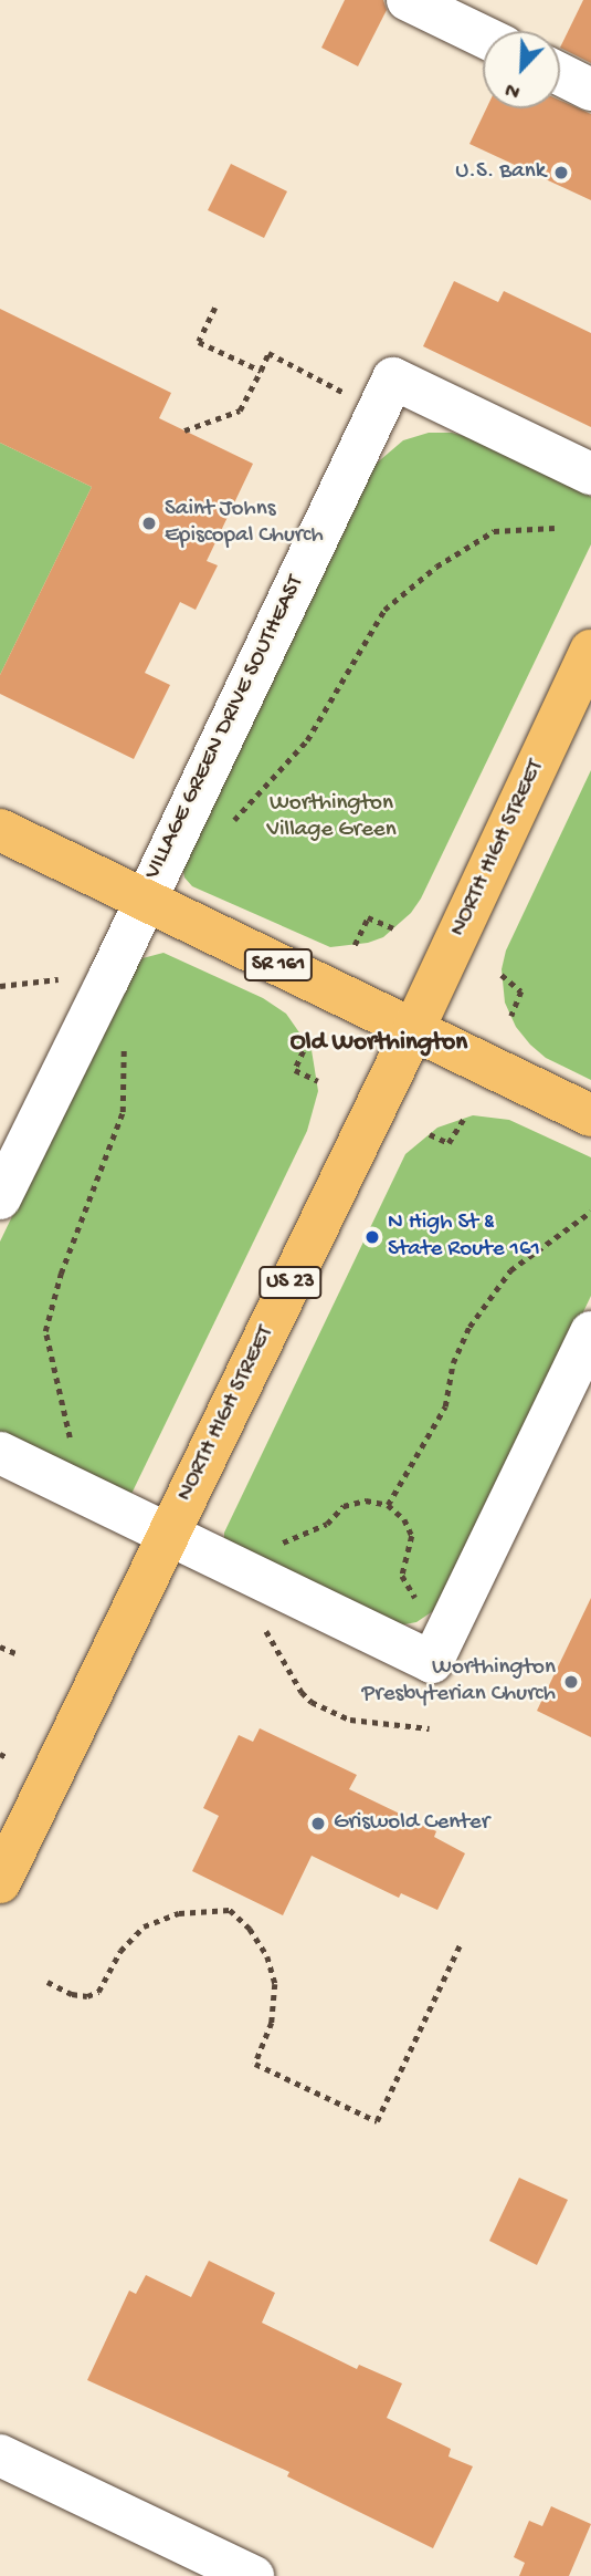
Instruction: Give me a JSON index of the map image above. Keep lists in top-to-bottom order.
{
  "streets": {
    "main road": ["NORTH HIGH STREET", "SR 161", "US 23"],
    "street": ["VILLAGE GREEN DRIVE SOUTHEAST"]
  },
  "crossings": [
    ["VILLAGE GREEN DRIVE SOUTHEAST", "SR 161"],
    ["NORTH HIGH STREET", "SR 161"]
  ],
  "districts": ["Old Worthington"],
  "parks": ["Worthington Village Green"],
  "places": [
    "U.S. Bank",
    "Saint Johns Episcopal Church",
    "N High St & State Route 161",
    "Worthington Presbyterian Church",
    "Griswold Center"
  ],
  "north": "bottom left"
}
